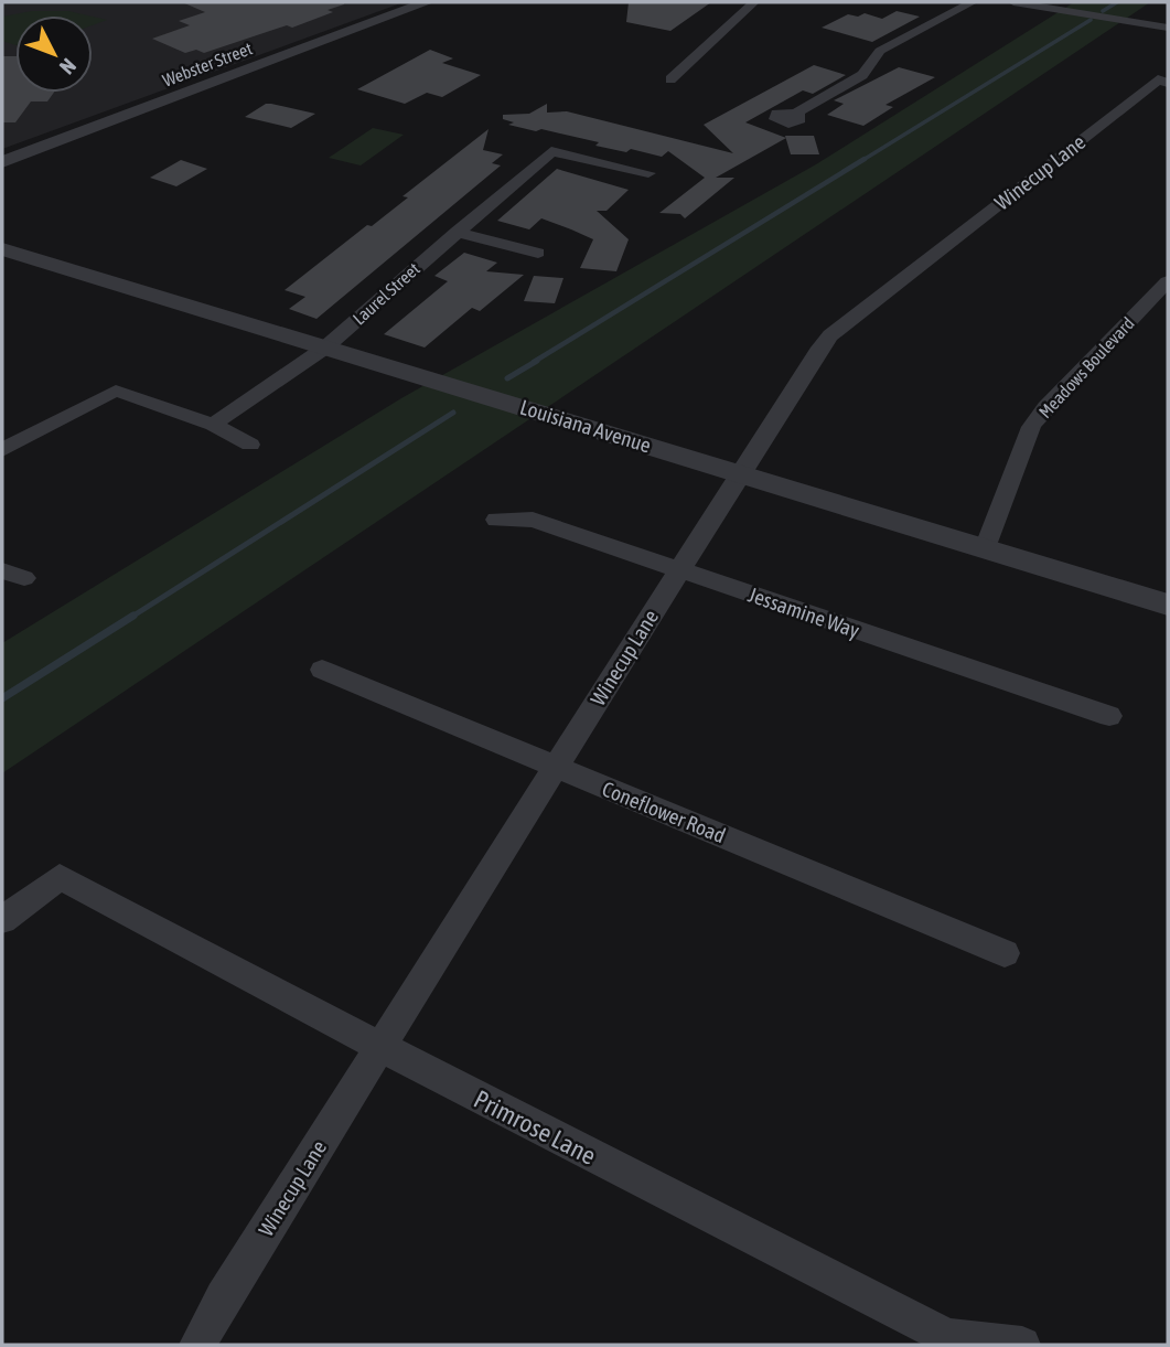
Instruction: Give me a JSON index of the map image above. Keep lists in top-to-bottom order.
{
  "streets": {
    "street": [
      "Webster Street",
      "Winecup Lane",
      "Laurel Street",
      "Meadows Boulevard",
      "Louisiana Avenue",
      "Jessamine Way",
      "Coneflower Road",
      "Primrose Lane"
    ]
  },
  "crossings": [
    ["Winecup Lane", "Louisiana Avenue"],
    ["Winecup Lane", "Jessamine Way"],
    ["Winecup Lane", "Coneflower Road"],
    ["Winecup Lane", "Primrose Lane"],
    ["Laurel Street", "Louisiana Avenue"],
    ["Meadows Boulevard", "Louisiana Avenue"]
  ],
  "north": "bottom right"
}
